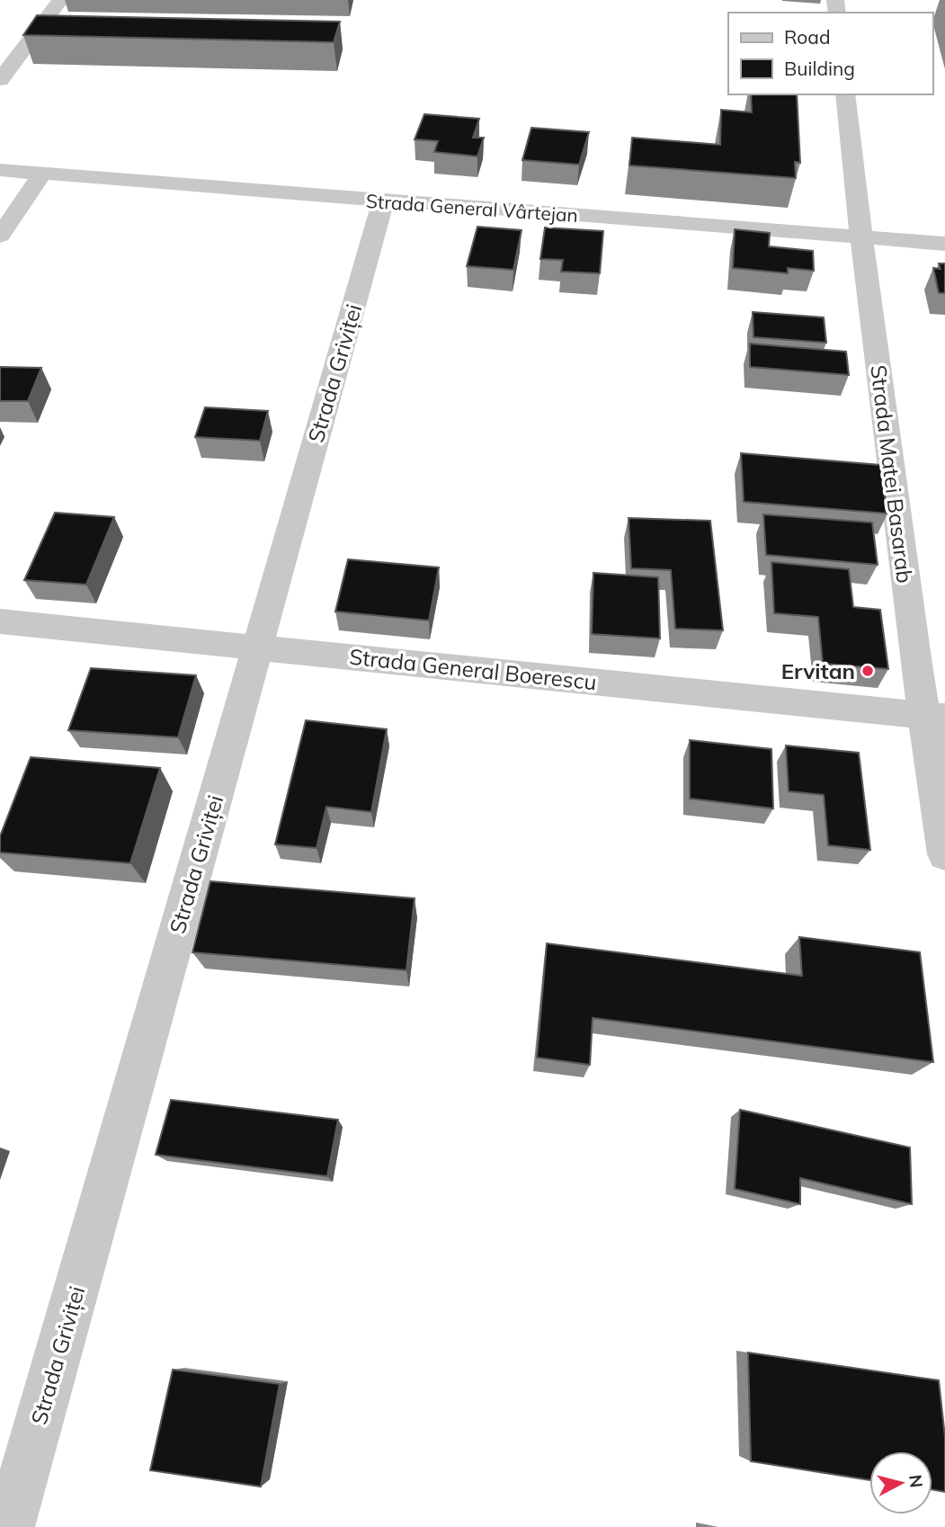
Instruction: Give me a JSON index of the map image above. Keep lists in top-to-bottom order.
{
  "streets": {
    "street": [
      "Strada General Vârtejan",
      "Strada Griviței",
      "Strada Matei Basarab",
      "Strada General Boerescu"
    ]
  },
  "crossings": [
    ["Strada General Vârtejan", "Strada Griviței"],
    ["Strada General Vârtejan", "Strada Matei Basarab"],
    ["Strada Griviței", "Strada General Boerescu"],
    ["Strada Matei Basarab", "Strada General Boerescu"]
  ],
  "places": ["Ervitan"],
  "legend": ["Road", "Building"],
  "north": "right"
}
